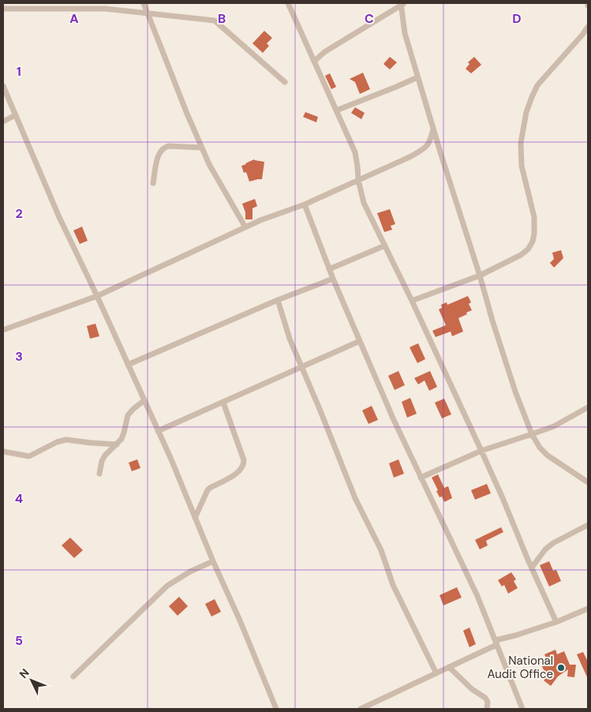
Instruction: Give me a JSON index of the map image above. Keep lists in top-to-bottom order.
{
  "places": ["National Audit Office"],
  "north": "top left",
  "grid": {
    "columns": [
      "A",
      "B",
      "C",
      "D"
    ],
    "rows": [
      "1",
      "2",
      "3",
      "4",
      "5"
    ]
  }
}
